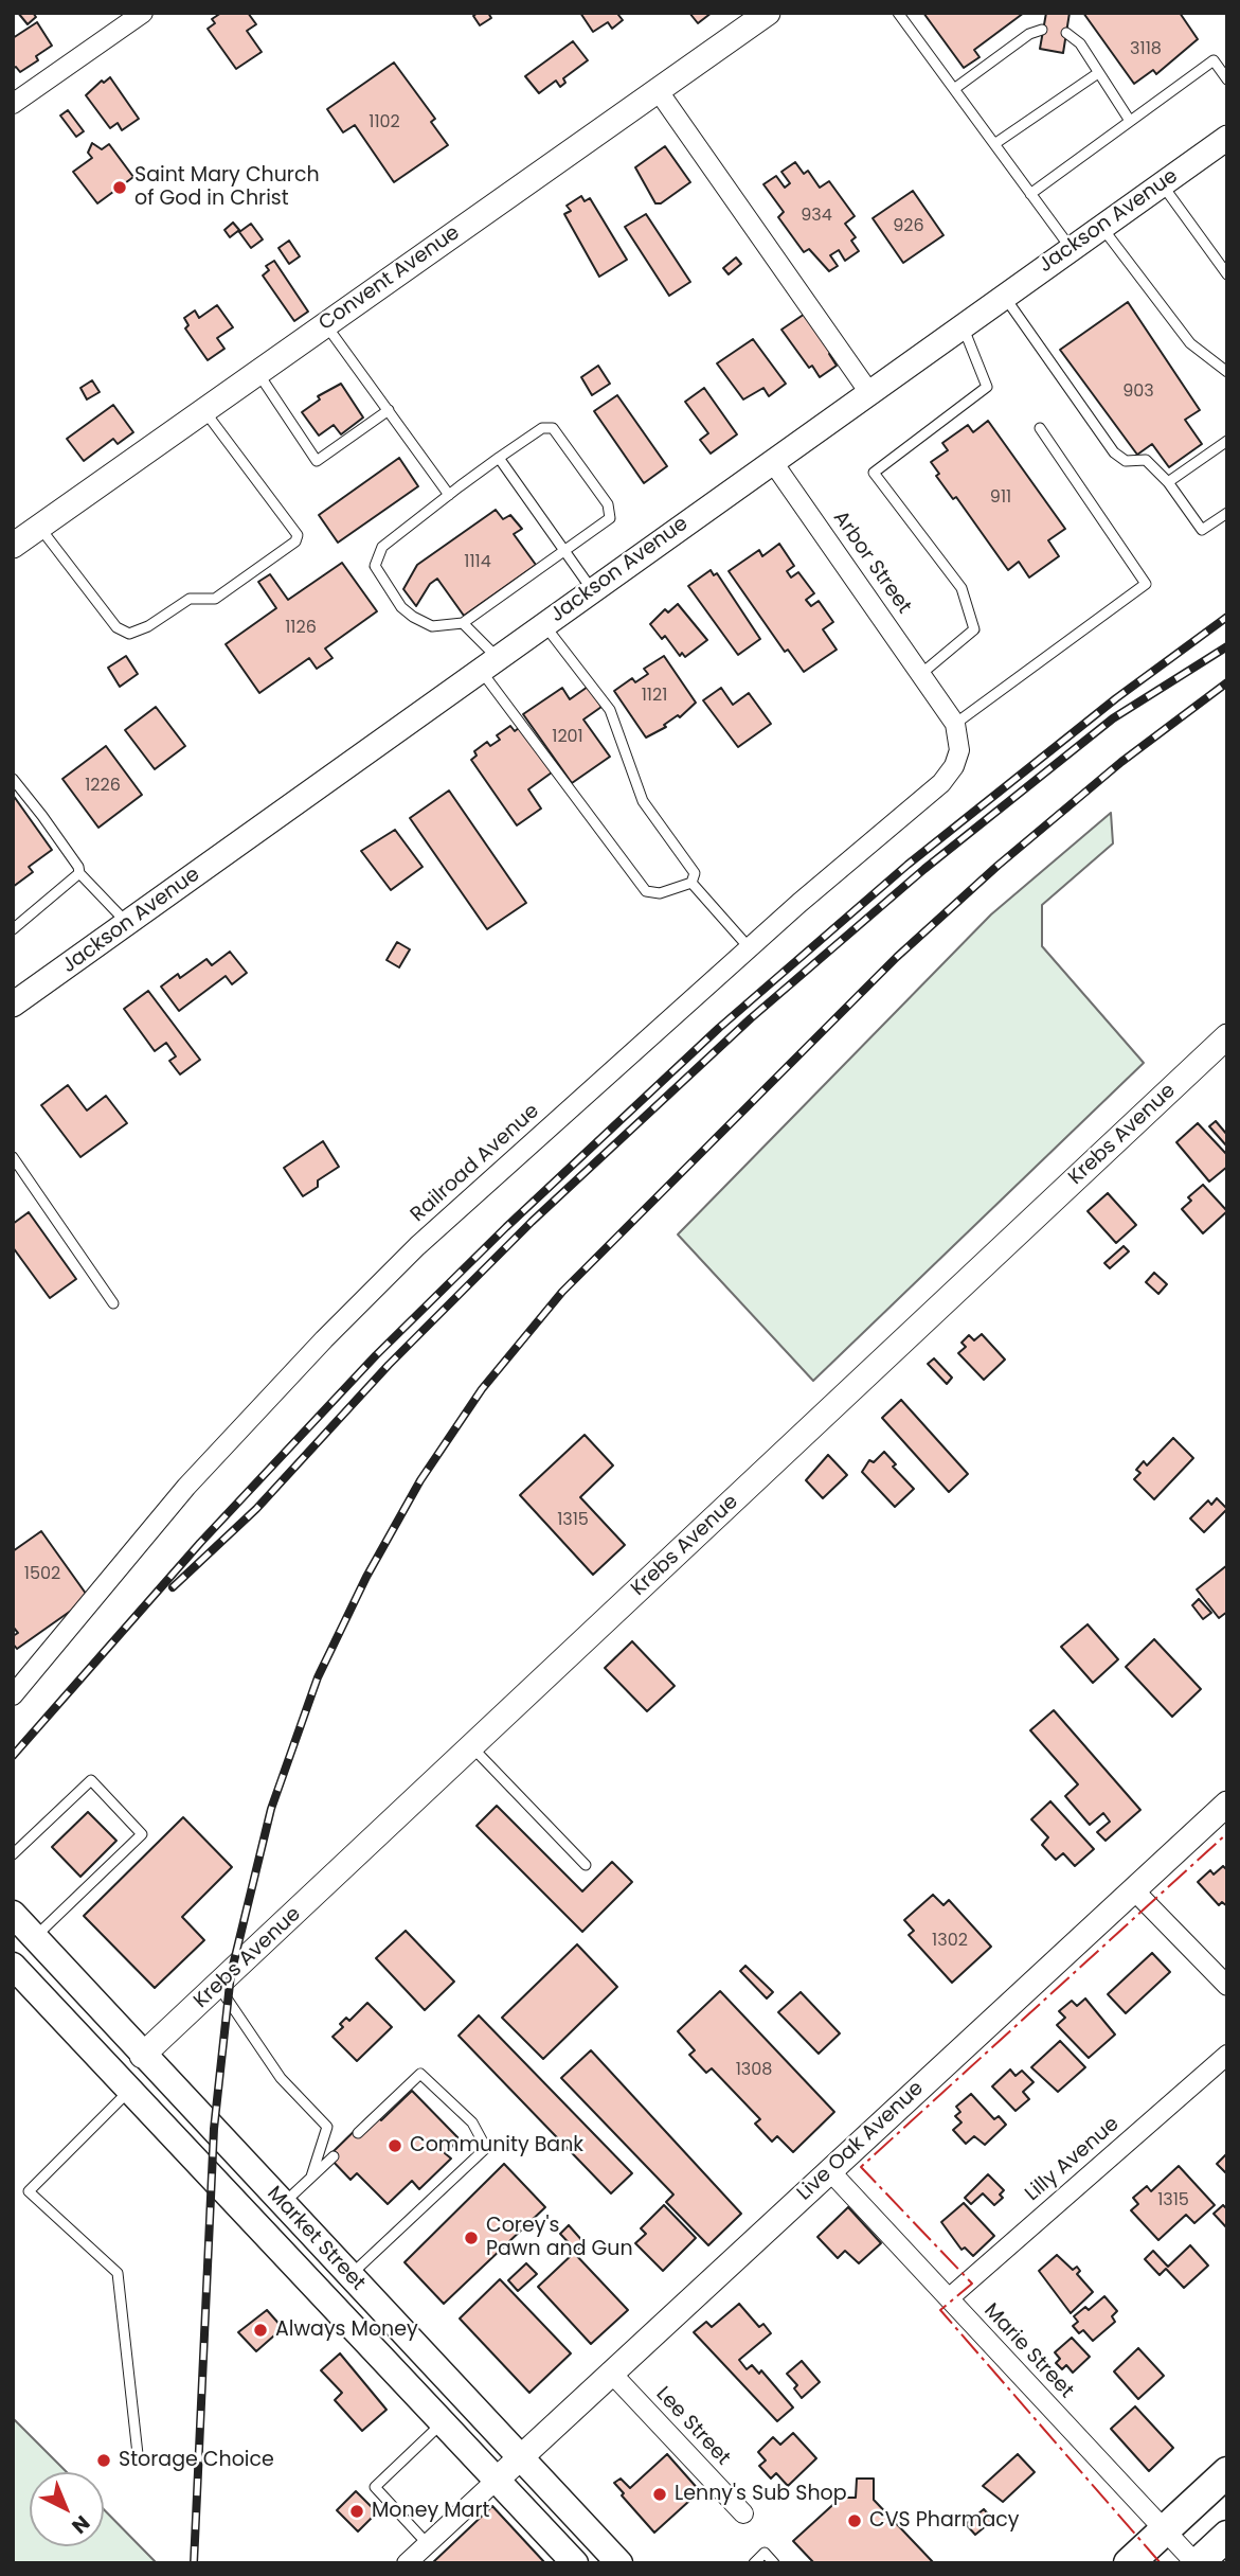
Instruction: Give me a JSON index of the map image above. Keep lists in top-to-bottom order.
{
  "streets": {
    "main road": ["Market Street"],
    "street": [
      "Jackson Avenue",
      "Convent Avenue",
      "Arbor Street",
      "Krebs Avenue",
      "Railroad Avenue",
      "Live Oak Avenue",
      "Lilly Avenue",
      "Marie Street",
      "Lee Street"
    ]
  },
  "crossings": [
    ["Jackson Avenue", "Arbor Street"],
    ["Arbor Street", "Railroad Avenue"],
    ["Krebs Avenue", "Market Street"],
    ["Live Oak Avenue", "Market Street"],
    ["Live Oak Avenue", "Marie Street"],
    ["Live Oak Avenue", "Lee Street"],
    ["Lilly Avenue", "Marie Street"]
  ],
  "places": [
    "Saint Mary Church of God in Christ",
    "Community Bank",
    "Corey's Pawn and Gun",
    "Always Money",
    "Storage Choice",
    "Lenny's Sub Shop",
    "Money Mart",
    "CVS Pharmacy"
  ],
  "house_numbers": [
    "3118",
    "1102",
    "934",
    "926",
    "903",
    "911",
    "1114",
    "1126",
    "1121",
    "1201",
    "1226",
    "1315",
    "1502",
    "1302",
    "1308",
    "1315"
  ],
  "north": "bottom right"
}
